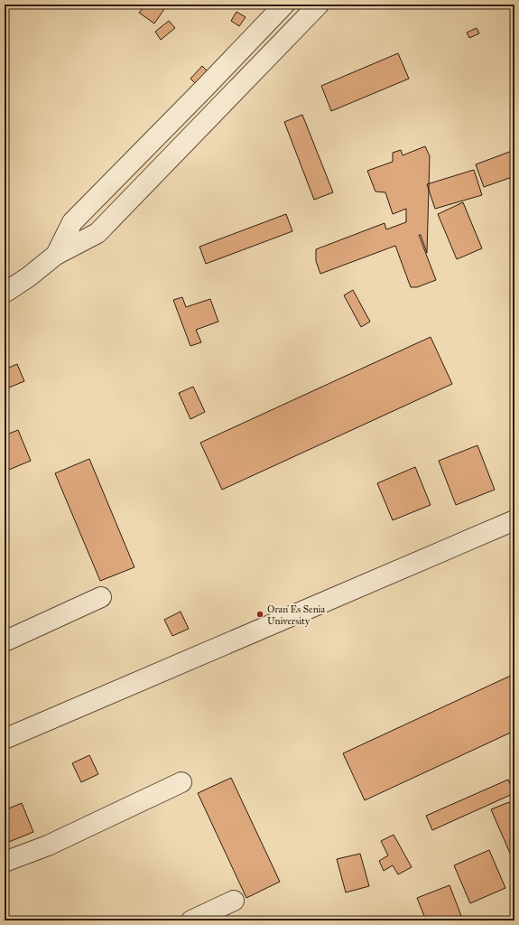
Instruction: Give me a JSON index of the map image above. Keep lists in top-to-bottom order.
{
  "places": ["Oran Es Senia University"]
}
